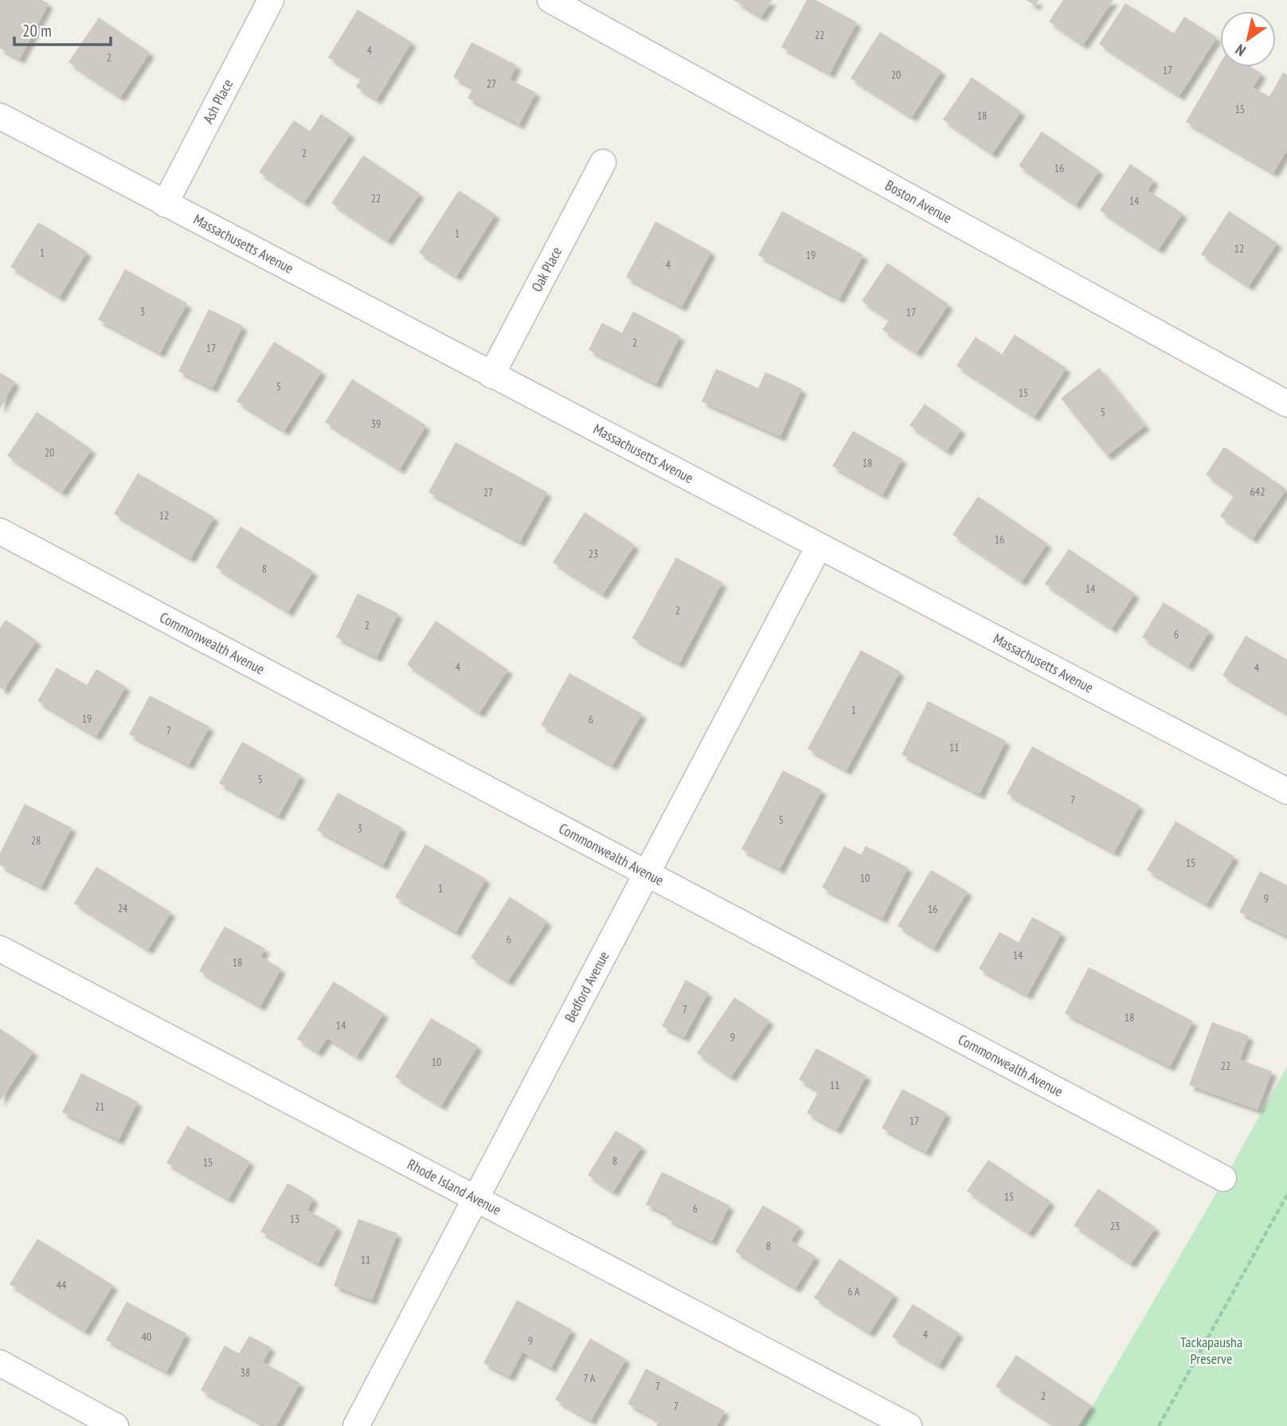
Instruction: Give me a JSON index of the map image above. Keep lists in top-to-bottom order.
{
  "streets": {
    "street": [
      "Ash Place",
      "Boston Avenue",
      "Massachusetts Avenue",
      "Oak Place",
      "Commonwealth Avenue",
      "Bedford Avenue",
      "Rhode Island Avenue"
    ]
  },
  "crossings": [
    ["Ash Place", "Massachusetts Avenue"],
    ["Massachusetts Avenue", "Oak Place"],
    ["Massachusetts Avenue", "Bedford Avenue"],
    ["Commonwealth Avenue", "Bedford Avenue"],
    ["Bedford Avenue", "Rhode Island Avenue"]
  ],
  "parks": ["Tackapausha Preserve"],
  "house_numbers": [
    "22",
    "4",
    "2",
    "17",
    "20",
    "27",
    "15",
    "18",
    "2",
    "16",
    "22",
    "14",
    "1",
    "12",
    "1",
    "19",
    "4",
    "3",
    "17",
    "2",
    "17",
    "5",
    "15",
    "5",
    "39",
    "20",
    "18",
    "642",
    "27",
    "12",
    "16",
    "23",
    "8",
    "14",
    "2",
    "2",
    "6",
    "4",
    "4",
    "1",
    "19",
    "6",
    "7",
    "11",
    "5",
    "7",
    "5",
    "3",
    "28",
    "15",
    "10",
    "1",
    "9",
    "24",
    "16",
    "6",
    "14",
    "18",
    "7",
    "18",
    "14",
    "9",
    "10",
    "22",
    "11",
    "21",
    "17",
    "8",
    "15",
    "15",
    "6",
    "13",
    "23",
    "8",
    "11",
    "44",
    "6 A",
    "4",
    "40",
    "9",
    "38",
    "7 A",
    "7",
    "2",
    "7"
  ],
  "scale_bar": "20 m",
  "north": "bottom left"
}
